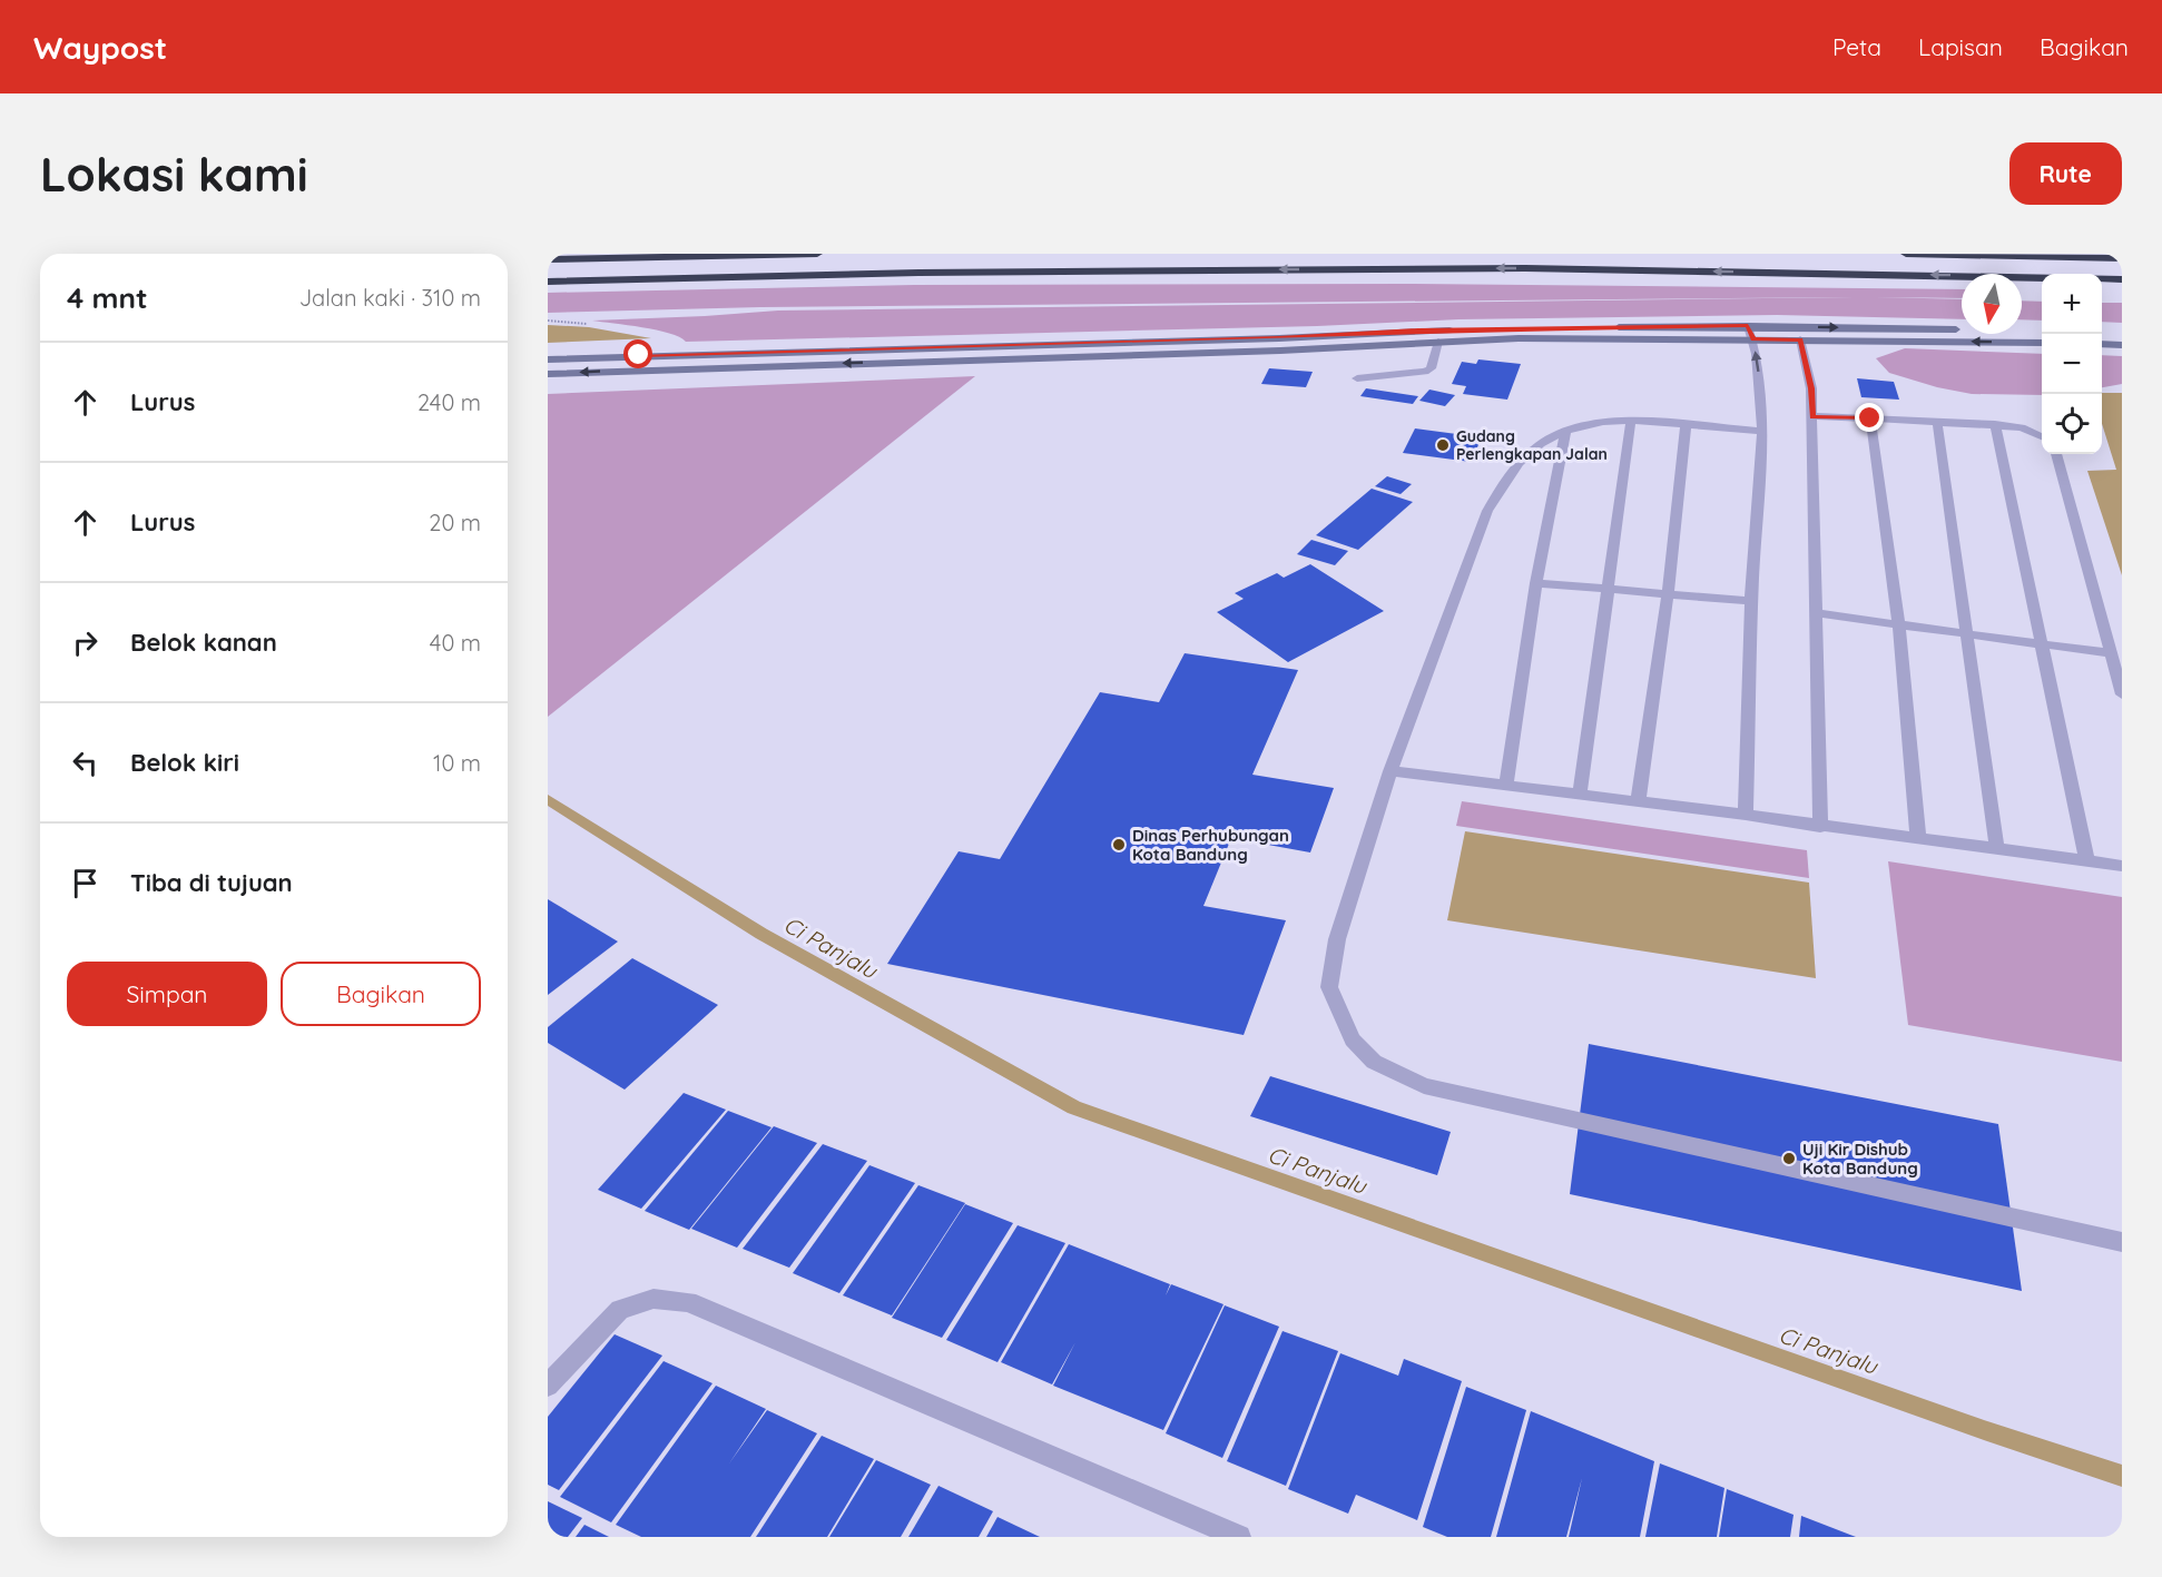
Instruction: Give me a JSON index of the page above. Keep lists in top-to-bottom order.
{
  "water": ["Ci Panjalu"],
  "places": ["Gudang Perlengkapan Jalan", "Dinas Perhubungan Kota Bandung", "Uji Kir Dishub Kota Bandung"],
  "north": "bottom",
  "page": {
    "header": "Waypost",
    "nav": ["Peta", "Lapisan", "Bagikan"],
    "buttons": [
      "Rute",
      ["Simpan", "Bagikan"]
    ],
    "title": "Lokasi kami",
    "heading": ["4 mnt", "Jalan kaki · 310 m"],
    "map_buttons": ["+", "−"],
    "list": [
      ["Lurus", "240 m"],
      ["Lurus", "20 m"],
      ["Belok kanan", "40 m"],
      ["Belok kiri", "10 m"],
      "Tiba di tujuan"
    ]
  }
}
